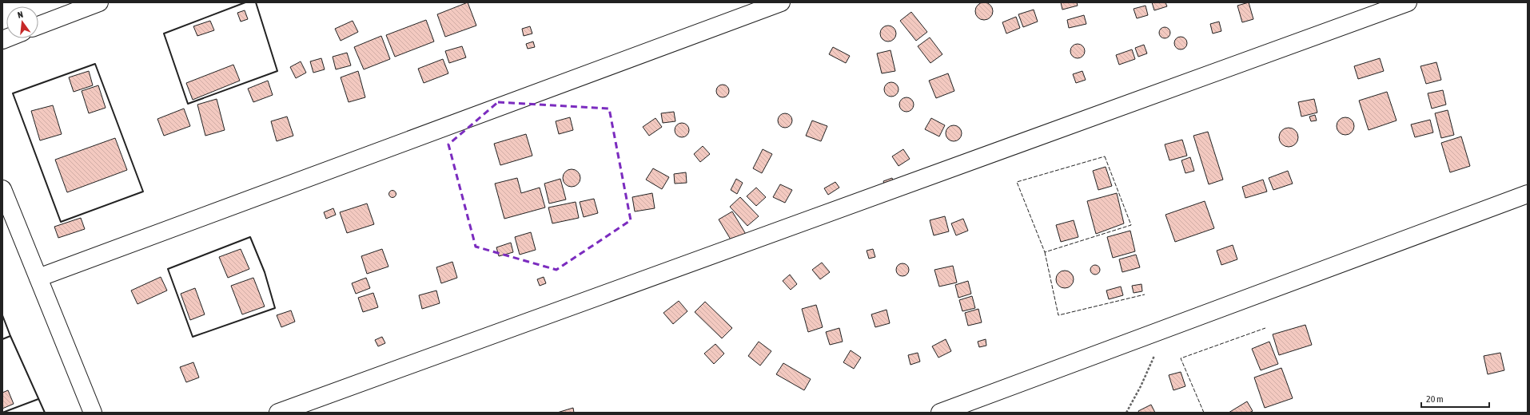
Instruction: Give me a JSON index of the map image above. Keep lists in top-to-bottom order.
{
  "scale_bar": "20 m",
  "north": "top"
}
